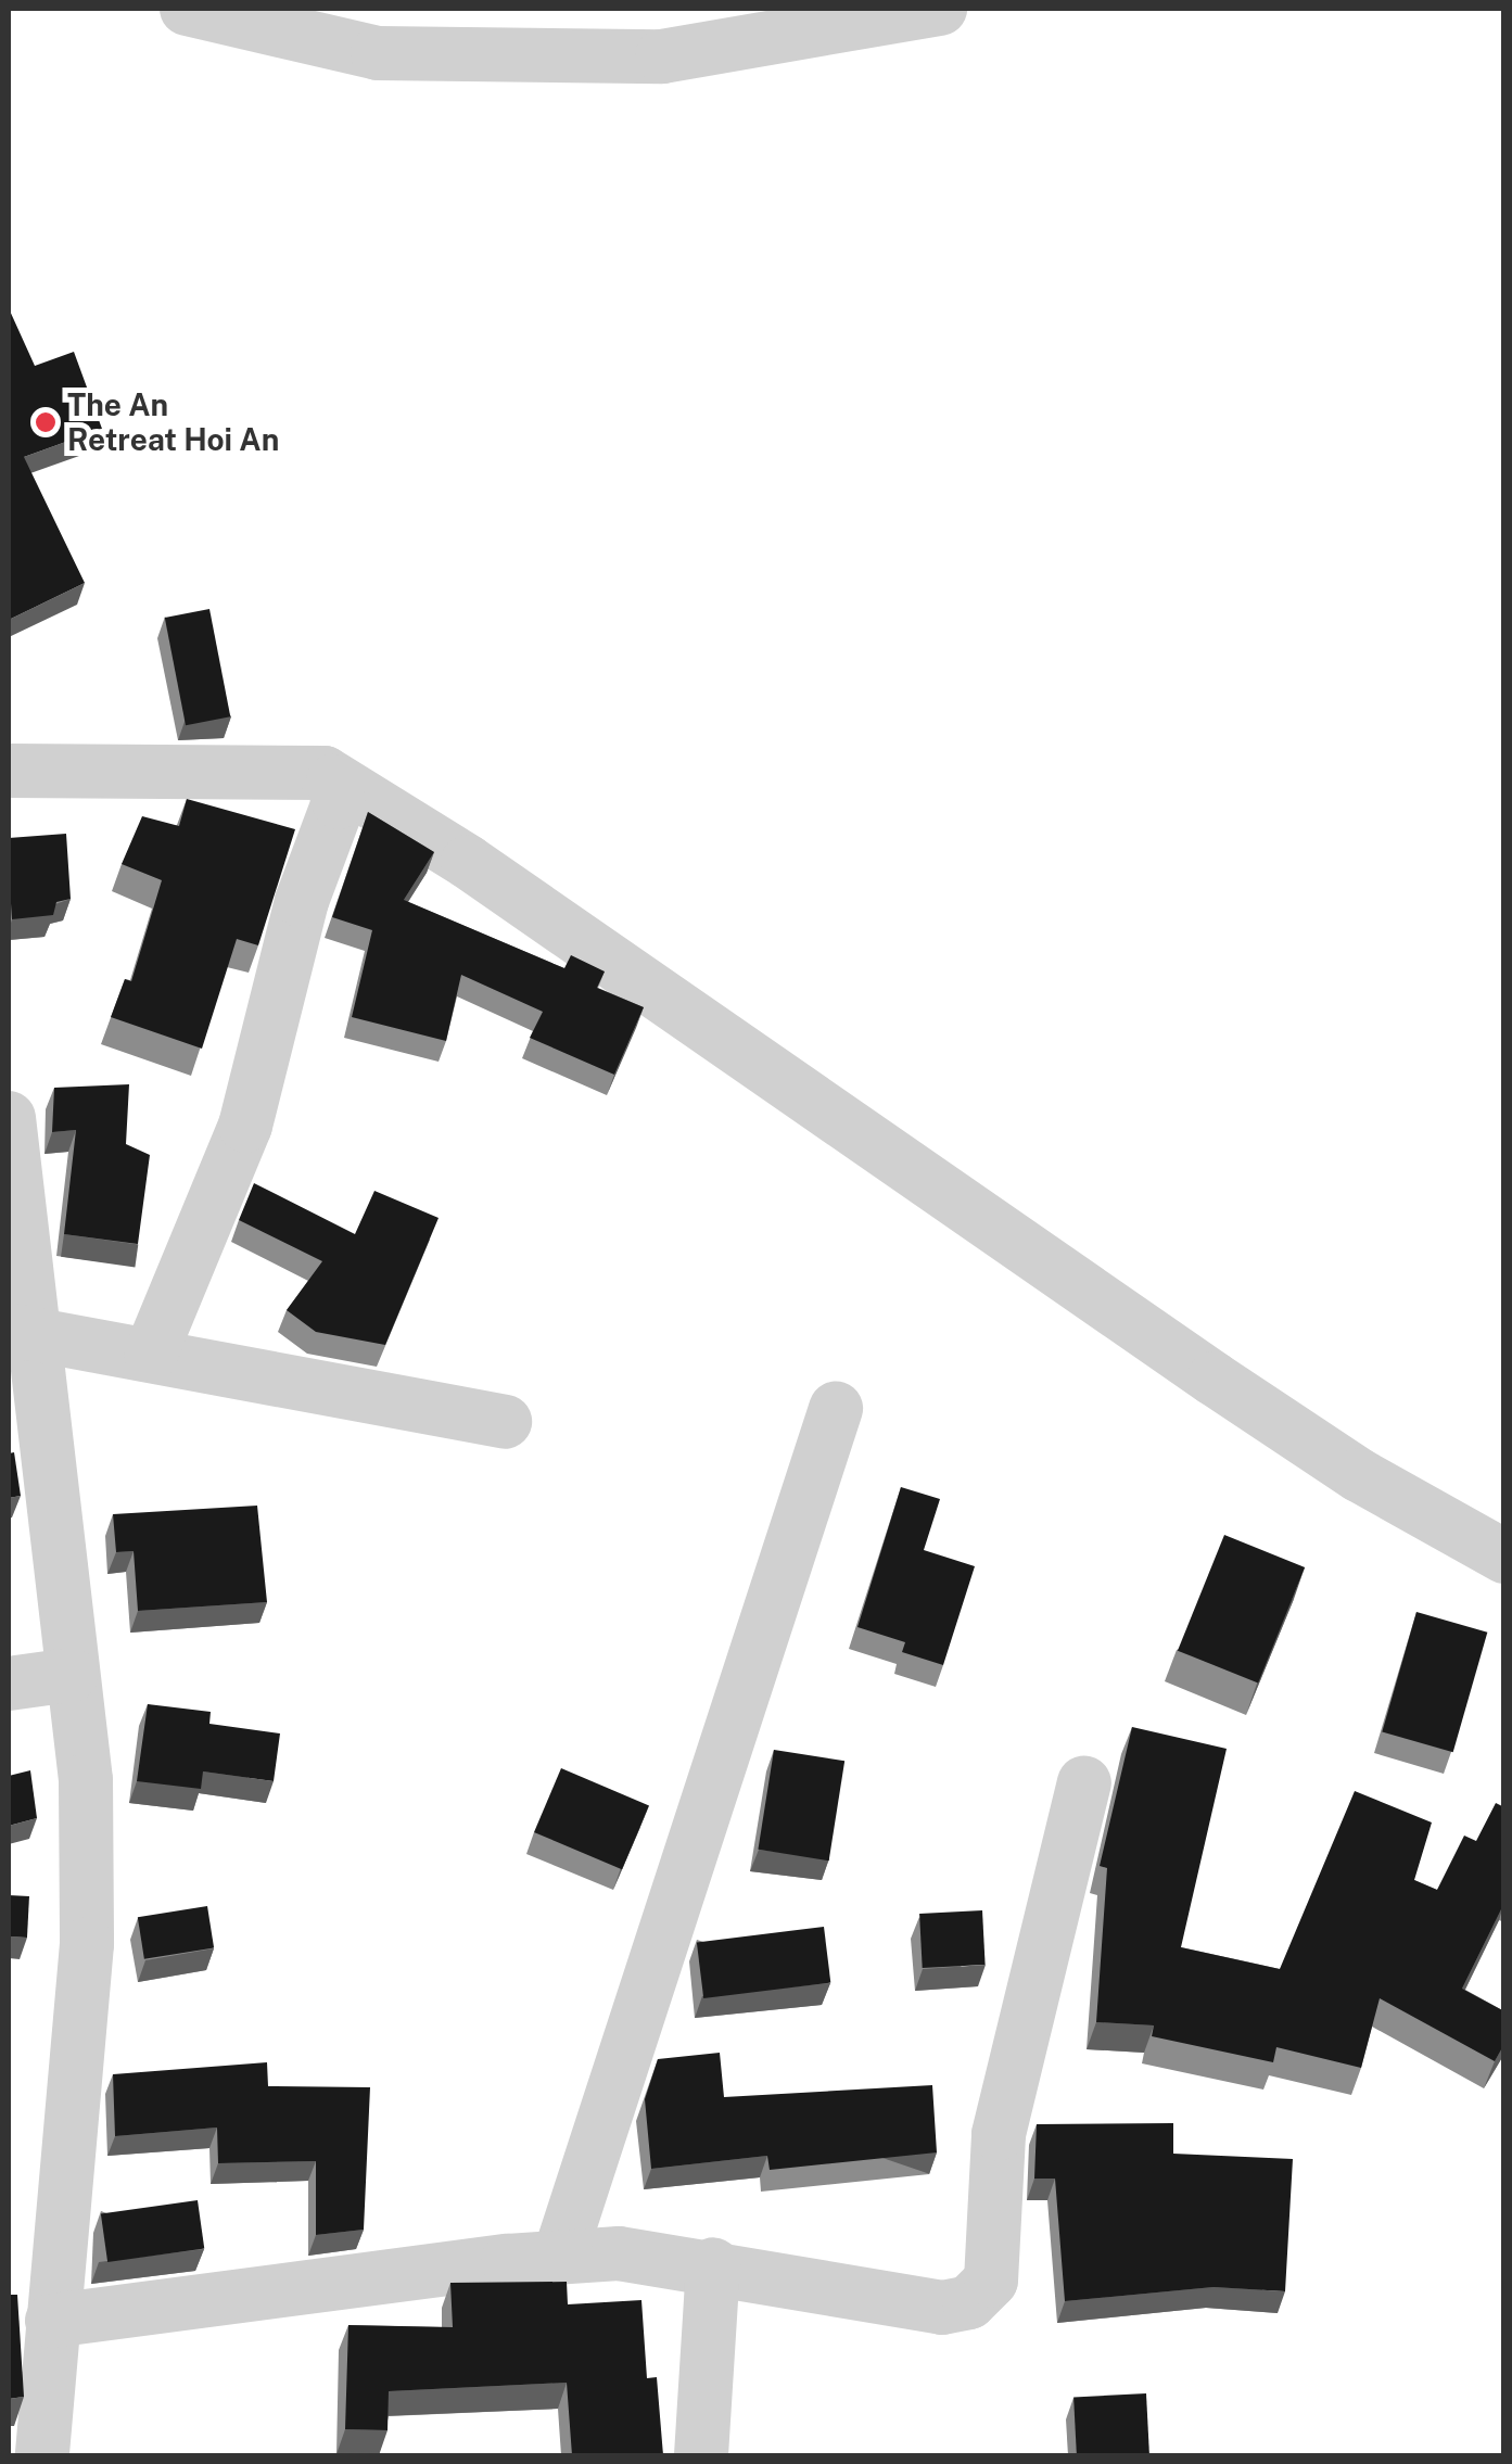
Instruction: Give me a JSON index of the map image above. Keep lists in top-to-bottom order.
{
  "places": ["The An Retreat Hoi An"]
}
